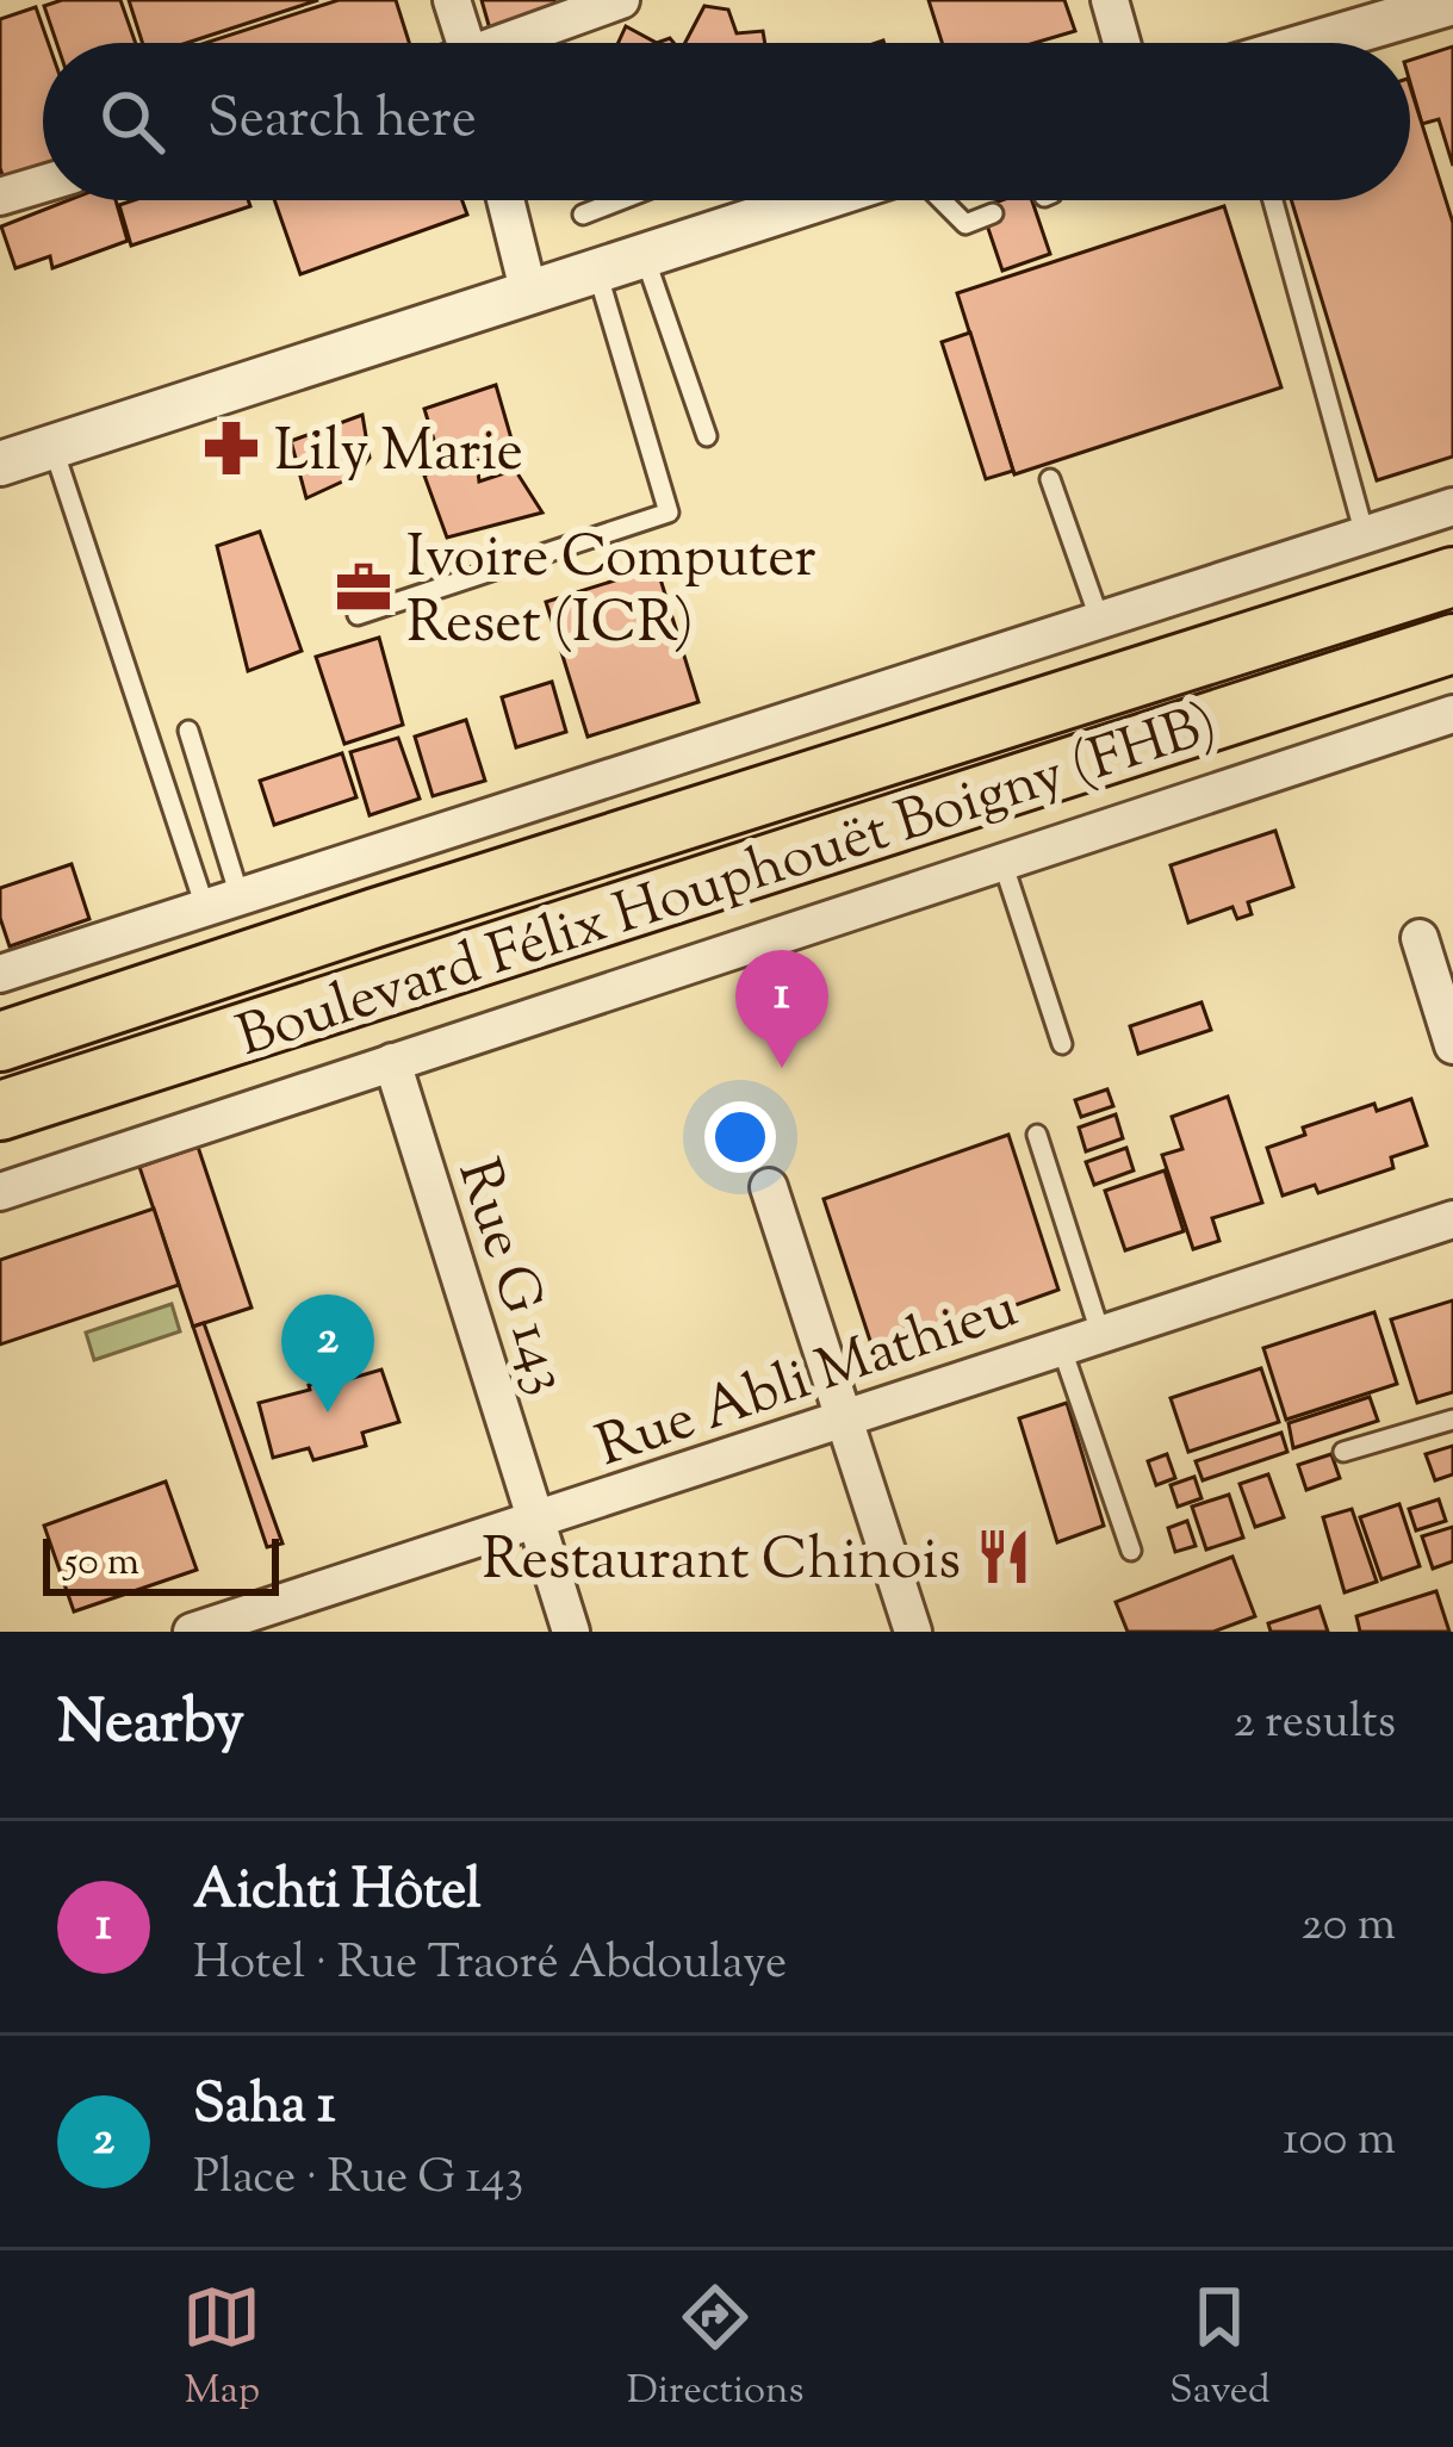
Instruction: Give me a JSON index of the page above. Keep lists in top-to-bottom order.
{
  "streets": {
    "highway": ["Boulevard Félix Houphouët Boigny (FHB)"],
    "street": ["Rue G 143", "Rue Abli Mathieu"]
  },
  "crossings": [
    ["Rue G 143", "Rue Abli Mathieu"]
  ],
  "places": {
    "pharmacy": ["Lily Marie"],
    "office": ["Ivoire Computer Reset (ICR)"],
    "restaurant": ["Restaurant Chinois"]
  },
  "scale_bar": "50 m",
  "page": {
    "search": "Search here",
    "pins": ["1", "2"],
    "scale": "50 m",
    "heading": ["Nearby", "2 results"],
    "list": [
      {
        "mark": "1",
        "name": "Aichti Hôtel",
        "note": "Hotel · Rue Traoré Abdoulaye",
        "value": "20 m"
      },
      {
        "mark": "2",
        "name": "Saha 1",
        "note": "Place · Rue G 143",
        "value": "100 m"
      }
    ],
    "nav": ["Map", "Directions", "Saved"]
  }
}
